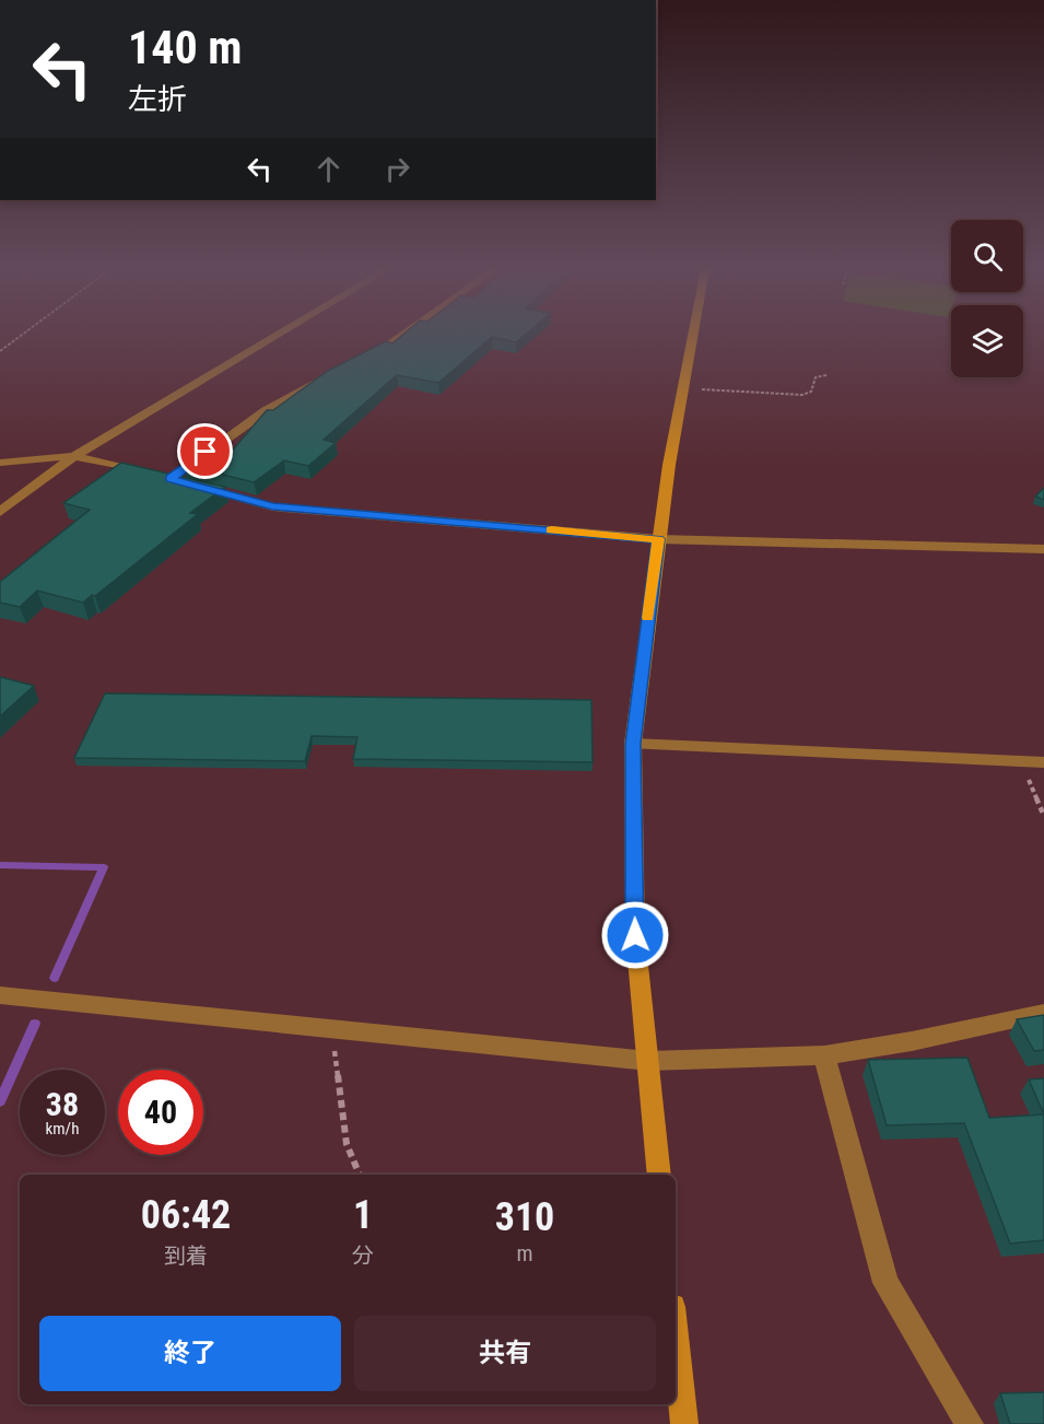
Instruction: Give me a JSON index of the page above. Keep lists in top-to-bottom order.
{
  "page": {
    "turn": ["140 m", "左折"],
    "speed": "38 km/h",
    "limit": "40",
    "eta": [
      "06:42",
      "到着",
      "1",
      "分",
      "310",
      "m"
    ],
    "buttons": ["終了", "共有"]
  }
}
